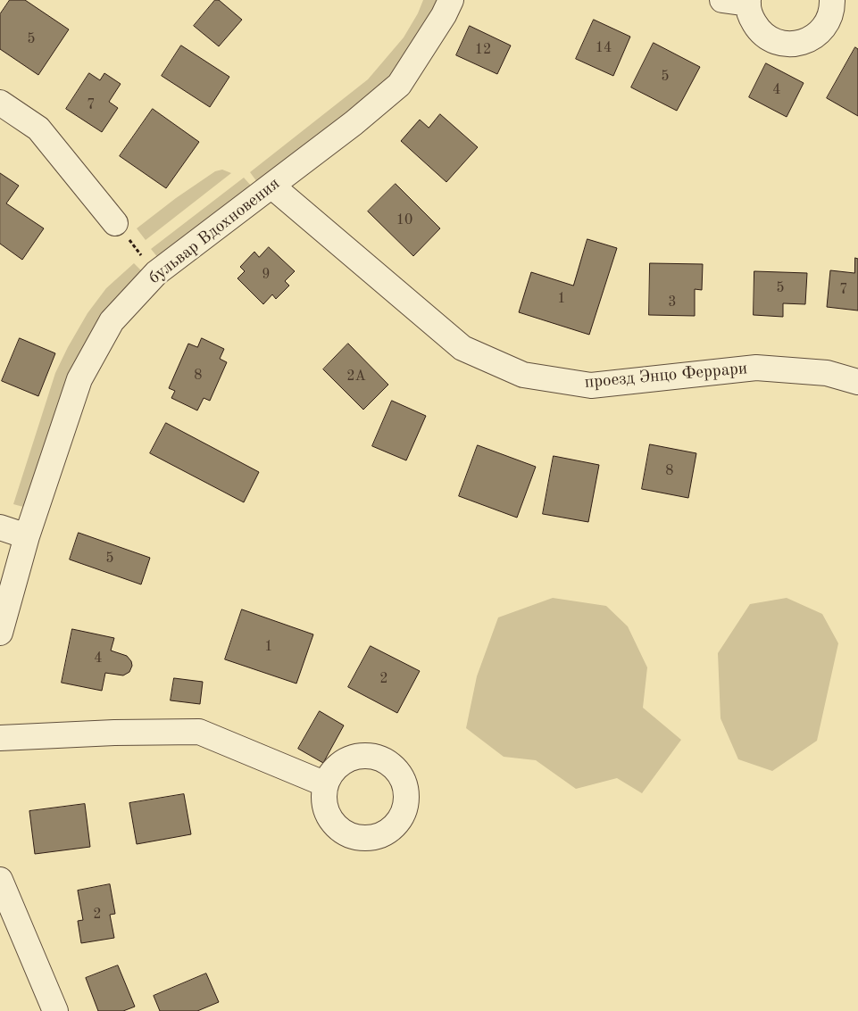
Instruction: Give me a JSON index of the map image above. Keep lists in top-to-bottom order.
{
  "streets": {
    "street": ["бульвар Вдохновения", "проезд Энцо Феррари"]
  },
  "crossings": [
    ["бульвар Вдохновения", "проезд Энцо Феррари"]
  ],
  "house_numbers": [
    "5",
    "14",
    "12",
    "5",
    "4",
    "7",
    "10",
    "9",
    "5",
    "7",
    "1",
    "3",
    "8",
    "2А",
    "8",
    "5",
    "1",
    "4",
    "2",
    "2"
  ]
}
